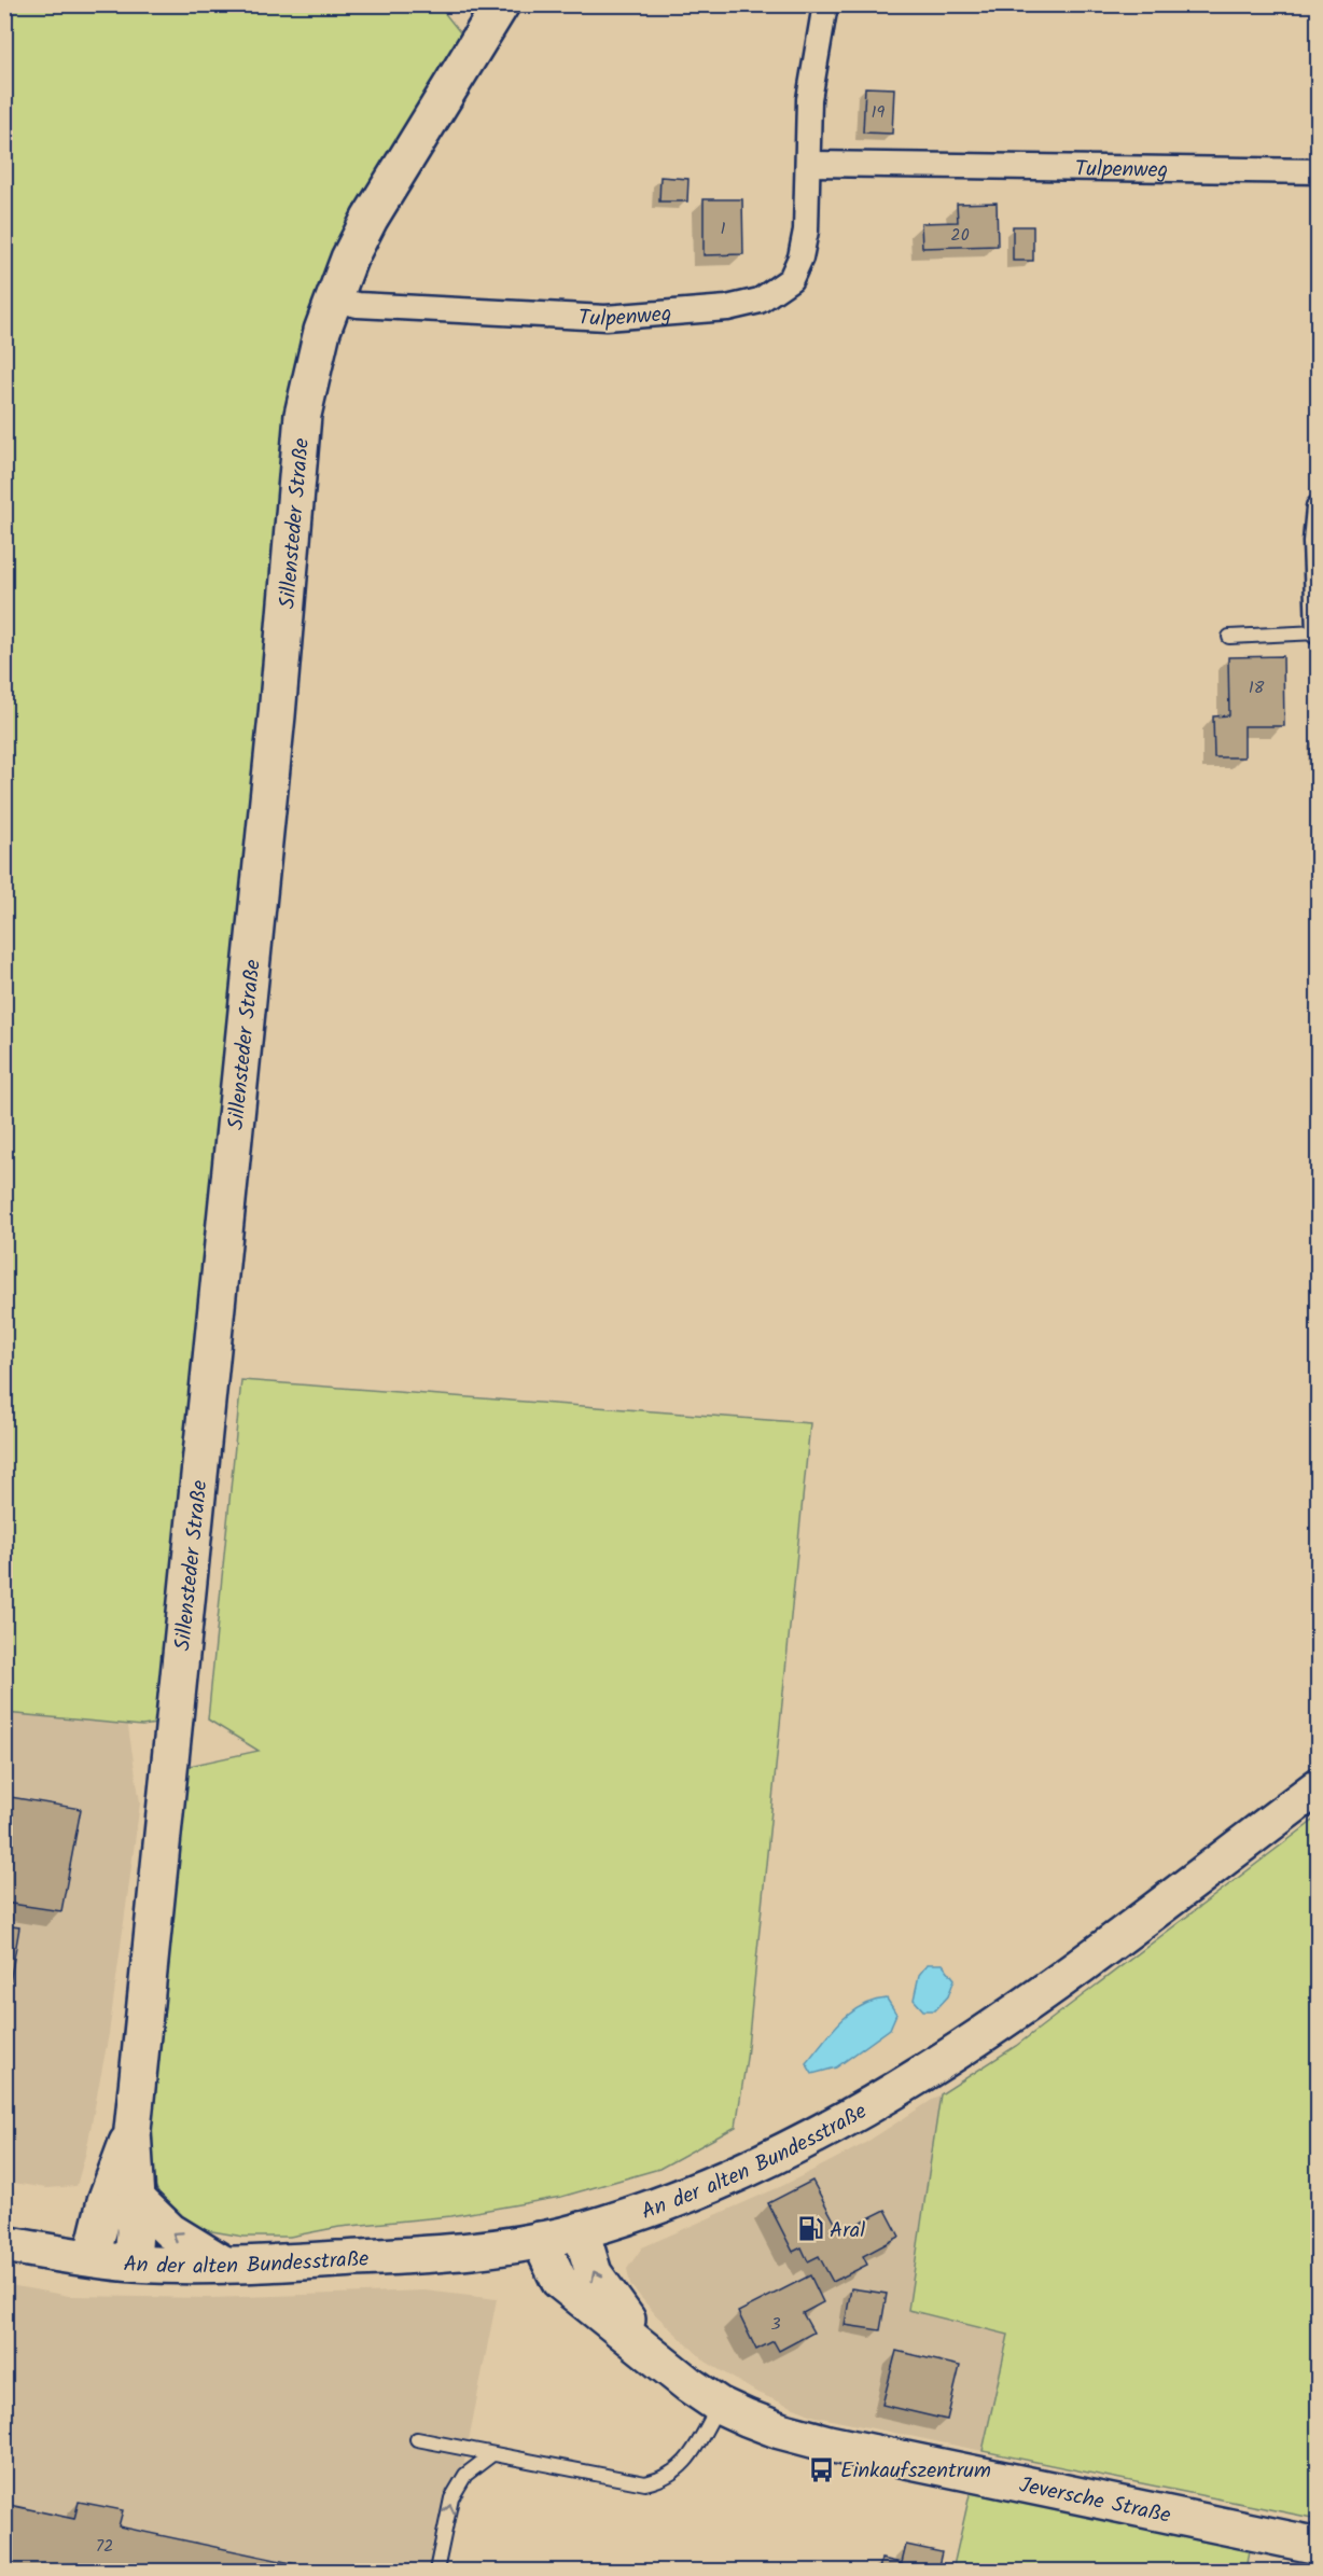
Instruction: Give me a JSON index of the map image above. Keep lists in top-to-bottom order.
{
  "streets": {
    "street": [
      "Tulpenweg",
      "Sillensteder Straße",
      "An der alten Bundesstraße",
      "Jeversche Straße"
    ]
  },
  "crossings": [
    ["Tulpenweg", "Sillensteder Straße"],
    ["Sillensteder Straße", "An der alten Bundesstraße"],
    ["An der alten Bundesstraße", "Jeversche Straße"]
  ],
  "places": {
    "fuel station": ["Aral"],
    "bus stop": ["Einkaufszentrum"]
  },
  "house_numbers": [
    "19",
    "1",
    "20",
    "18",
    "3",
    "72"
  ]
}
